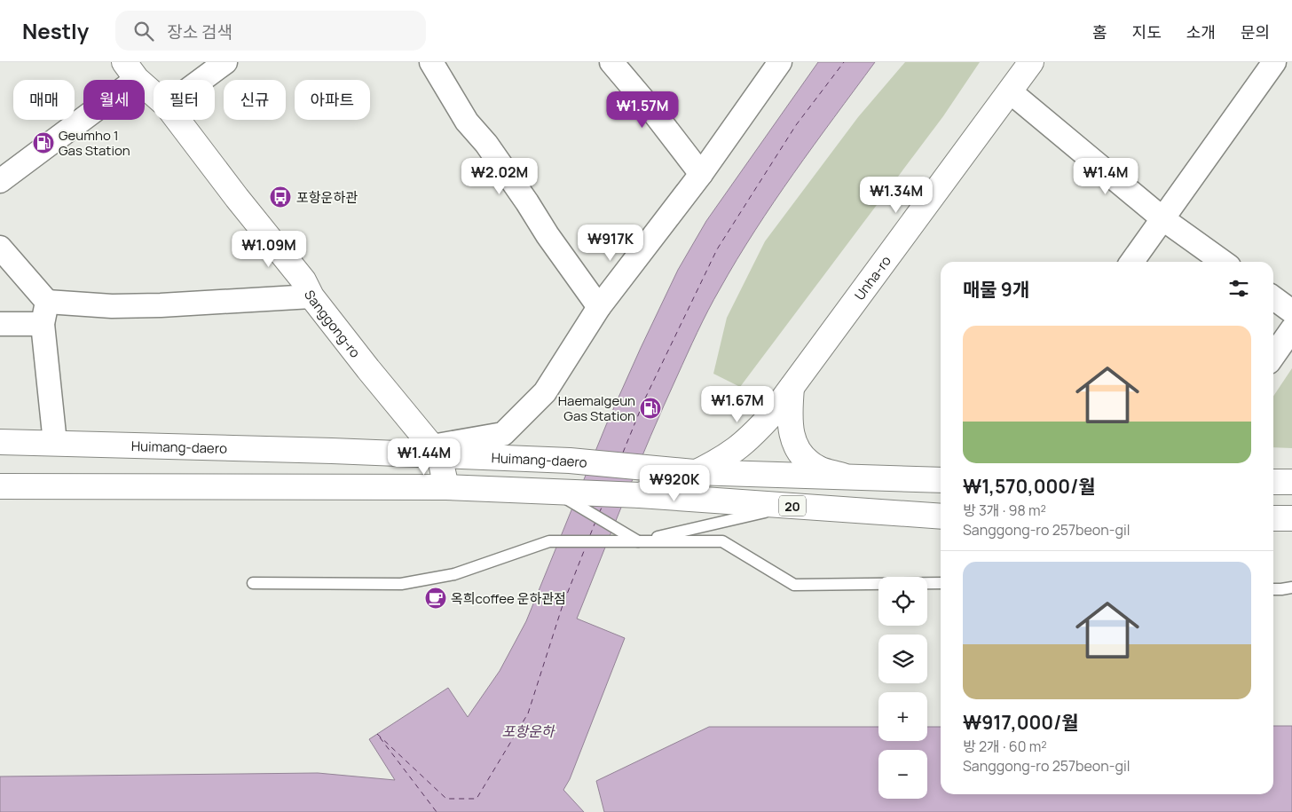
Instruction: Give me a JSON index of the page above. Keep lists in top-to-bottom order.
{
  "streets": {
    "main road": [
      "Unha-ro",
      "Sanggong-ro",
      "Huimang-daero",
      "20"
    ]
  },
  "crossings": [
    ["Unha-ro", "Huimang-daero"],
    ["Unha-ro", "20"],
    ["Sanggong-ro", "Huimang-daero"],
    ["Sanggong-ro", "20"]
  ],
  "water": ["포항운하"],
  "places": {
    "fuel station": ["Geumho 1 Gas Station", "Haemalgeun Gas Station"],
    "bus stop": ["포항운하관"],
    "cafe": ["옥희coffee 운하관점"]
  },
  "page": {
    "header": "Nestly",
    "search": "장소 검색",
    "nav": [
      "홈",
      "지도",
      "소개",
      "문의"
    ],
    "chip": [
      "매매",
      "월세",
      "필터",
      "신규",
      "아파트"
    ],
    "price": [
      "₩1.57M",
      "₩2.02M",
      "₩1.4M",
      "₩1.34M",
      "₩917K",
      "₩1.09M",
      "₩1.67M",
      "₩1.44M",
      "₩920K"
    ],
    "heading": "매물 9개",
    "list": [
      {
        "name": "₩1,570,000/월",
        "note": "방 3개 · 98 m² · Sanggong-ro 257beon-gil"
      },
      {
        "name": "₩917,000/월",
        "note": "방 2개 · 60 m² · Sanggong-ro 257beon-gil"
      }
    ],
    "map_buttons": ["+", "−"]
  }
}
